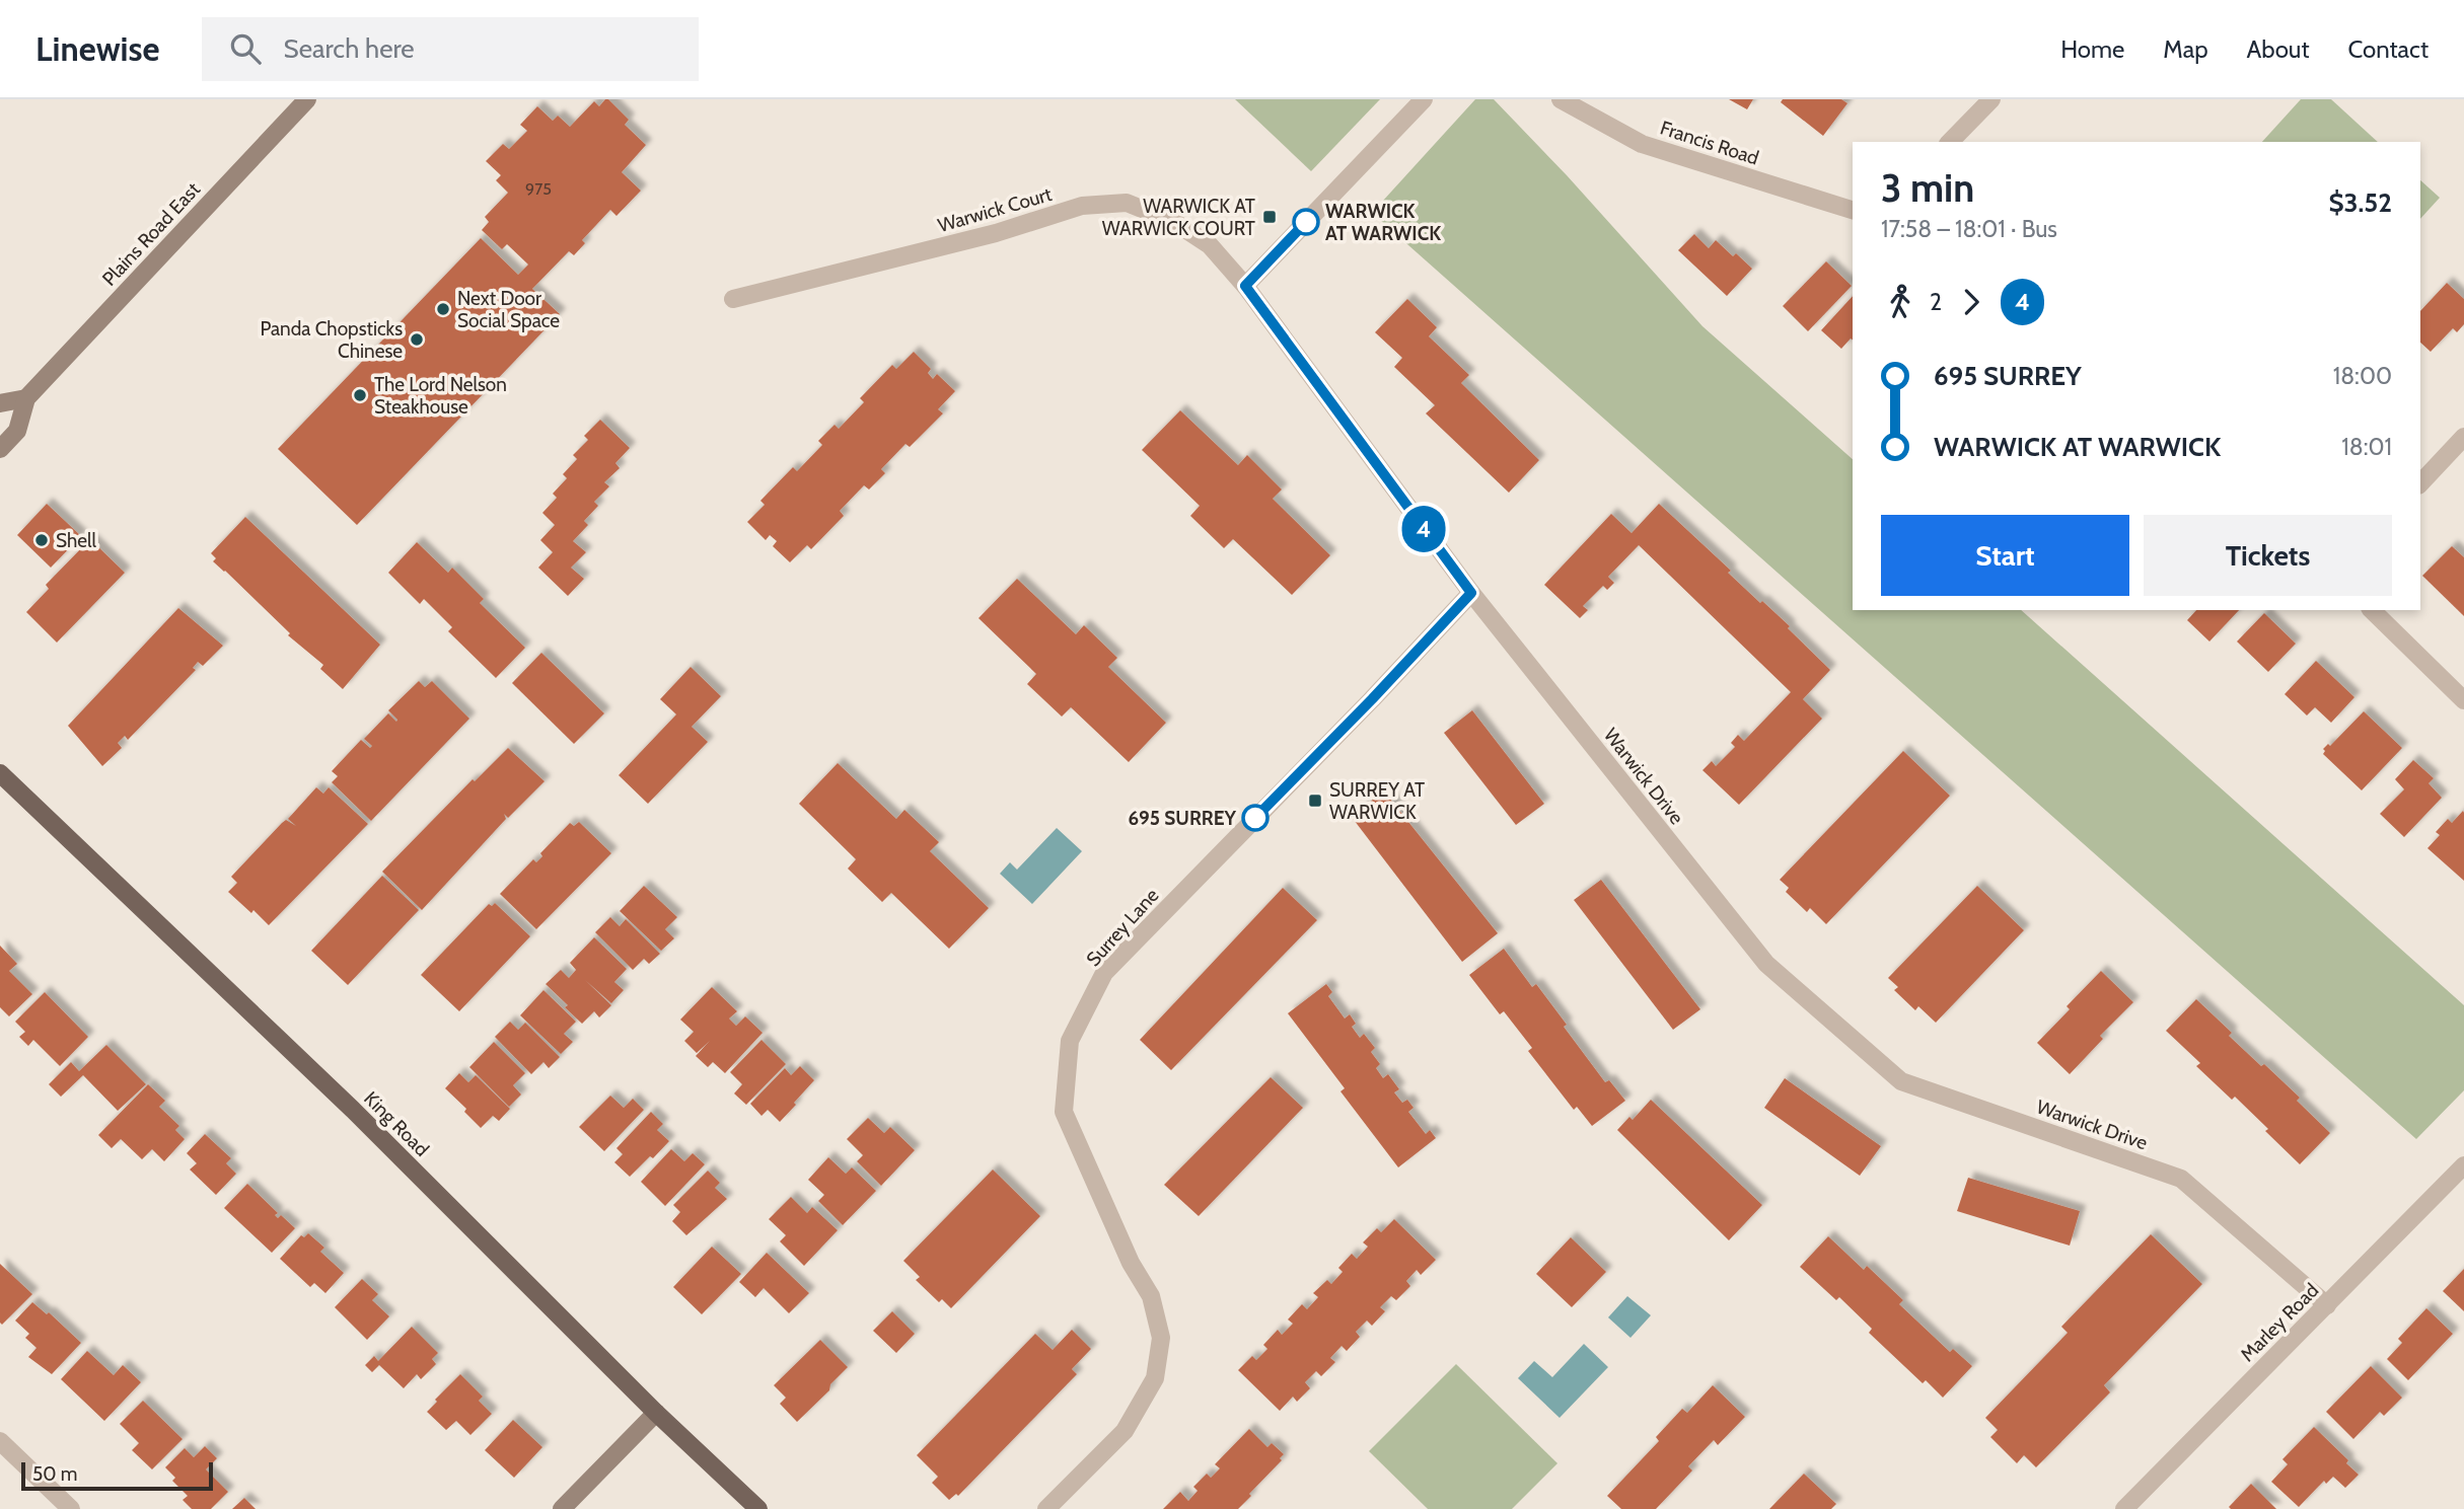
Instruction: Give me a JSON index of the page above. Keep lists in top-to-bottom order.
{
  "streets": {
    "main road": ["Plains Road East", "King Road"],
    "street": [
      "Francis Road",
      "Warwick Court",
      "Warwick Drive",
      "Surrey Lane",
      "Marley Road"
    ]
  },
  "crossings": [
    ["Warwick Court", "Warwick Drive"],
    ["Warwick Drive", "Surrey Lane"],
    ["Warwick Drive", "Marley Road"]
  ],
  "places": {
    "transit": ["WARWICK AT WARWICK COURT", "SURREY AT WARWICK"],
    "other": [
      "WARWICK AT WARWICK",
      "Next Door Social Space",
      "Panda Chopsticks Chinese",
      "The Lord Nelson Steakhouse",
      "Shell",
      "695 SURREY"
    ]
  },
  "lines": ["bus line 4"],
  "house_numbers": ["975"],
  "scale_bar": "50 m",
  "page": {
    "header": "Linewise",
    "search": "Search here",
    "nav": [
      "Home",
      "Map",
      "About",
      "Contact"
    ],
    "on_map": "4",
    "heading": ["3 min", "17:58 – 18:01 · Bus", "$3.52"],
    "legs": ["2", "4"],
    "list": [
      {
        "name": "695 SURREY",
        "value": "18:00"
      },
      {
        "name": "WARWICK AT WARWICK",
        "value": "18:01"
      }
    ],
    "buttons": ["Start", "Tickets"],
    "scale": "50 m"
  }
}
